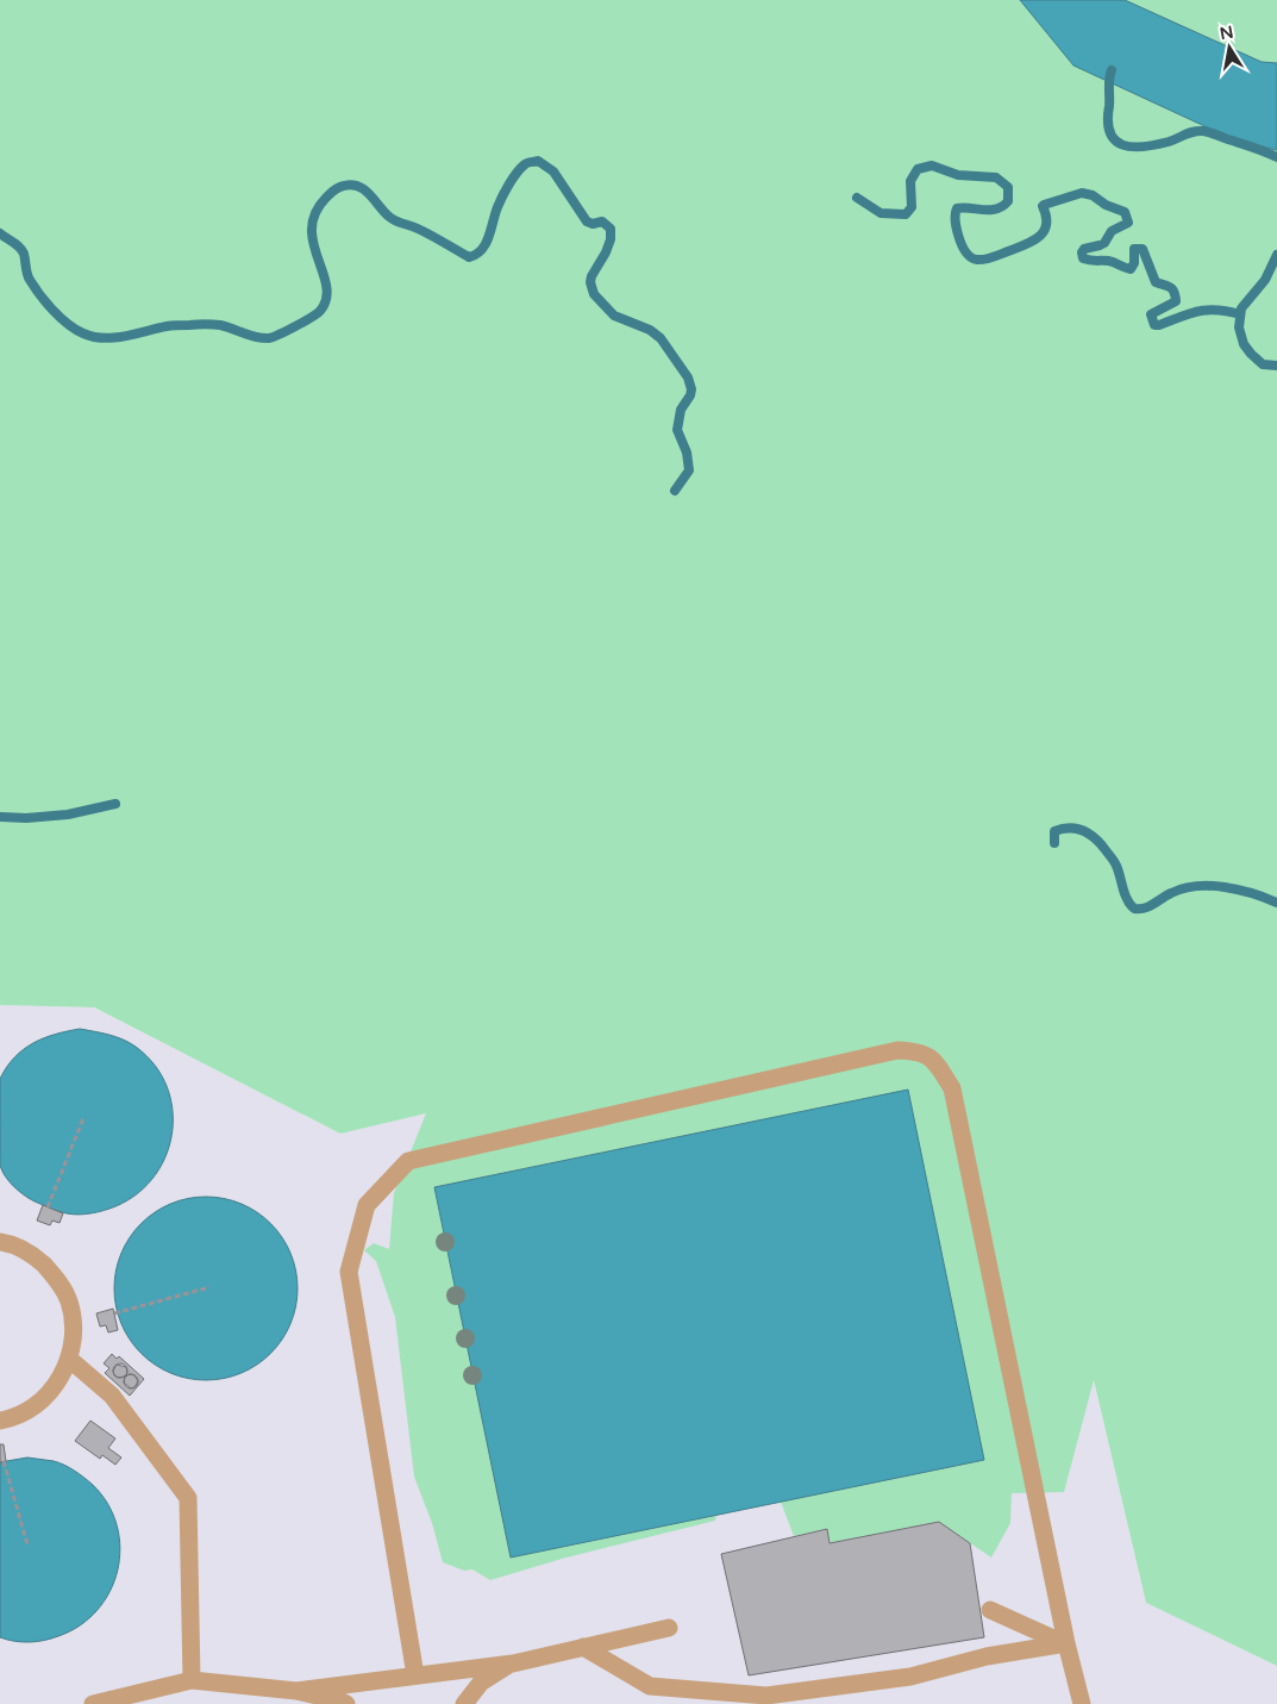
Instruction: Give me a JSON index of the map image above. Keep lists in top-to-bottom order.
{
  "north": "top"
}
